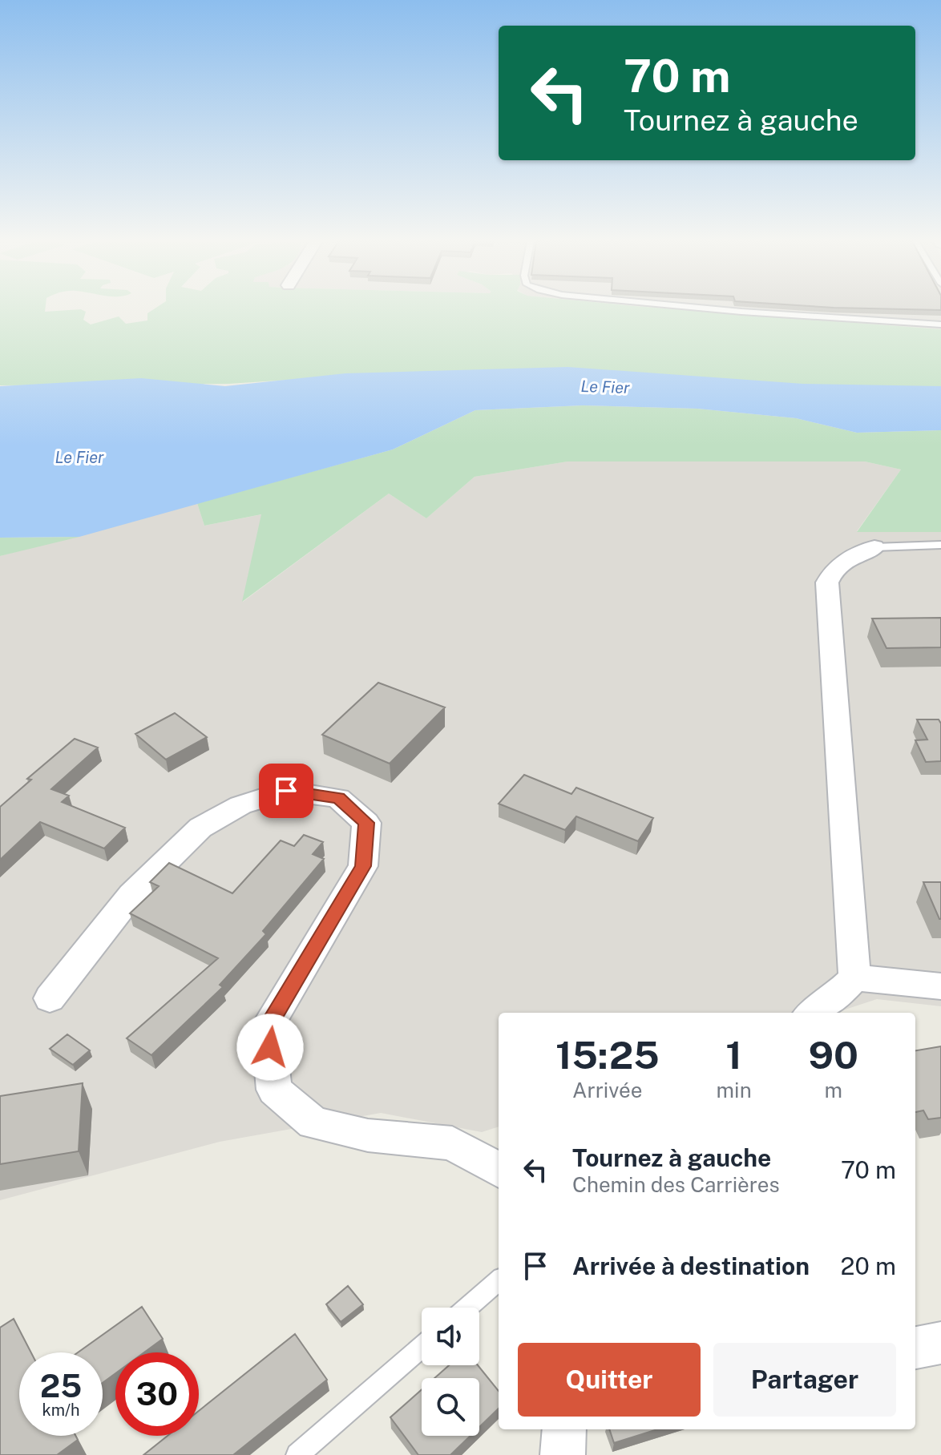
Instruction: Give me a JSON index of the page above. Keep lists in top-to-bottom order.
{
  "water": ["Le Fier"],
  "page": {
    "turn": ["70 m", "Tournez à gauche"],
    "eta": [
      "15:25",
      "Arrivée",
      "1",
      "min",
      "90",
      "m"
    ],
    "list": [
      {
        "name": "Tournez à gauche",
        "note": "Chemin des Carrières",
        "value": "70 m"
      },
      {
        "name": "Arrivée à destination",
        "value": "20 m"
      }
    ],
    "buttons": ["Quitter", "Partager"],
    "speed": "25 km/h",
    "limit": "30"
  }
}
